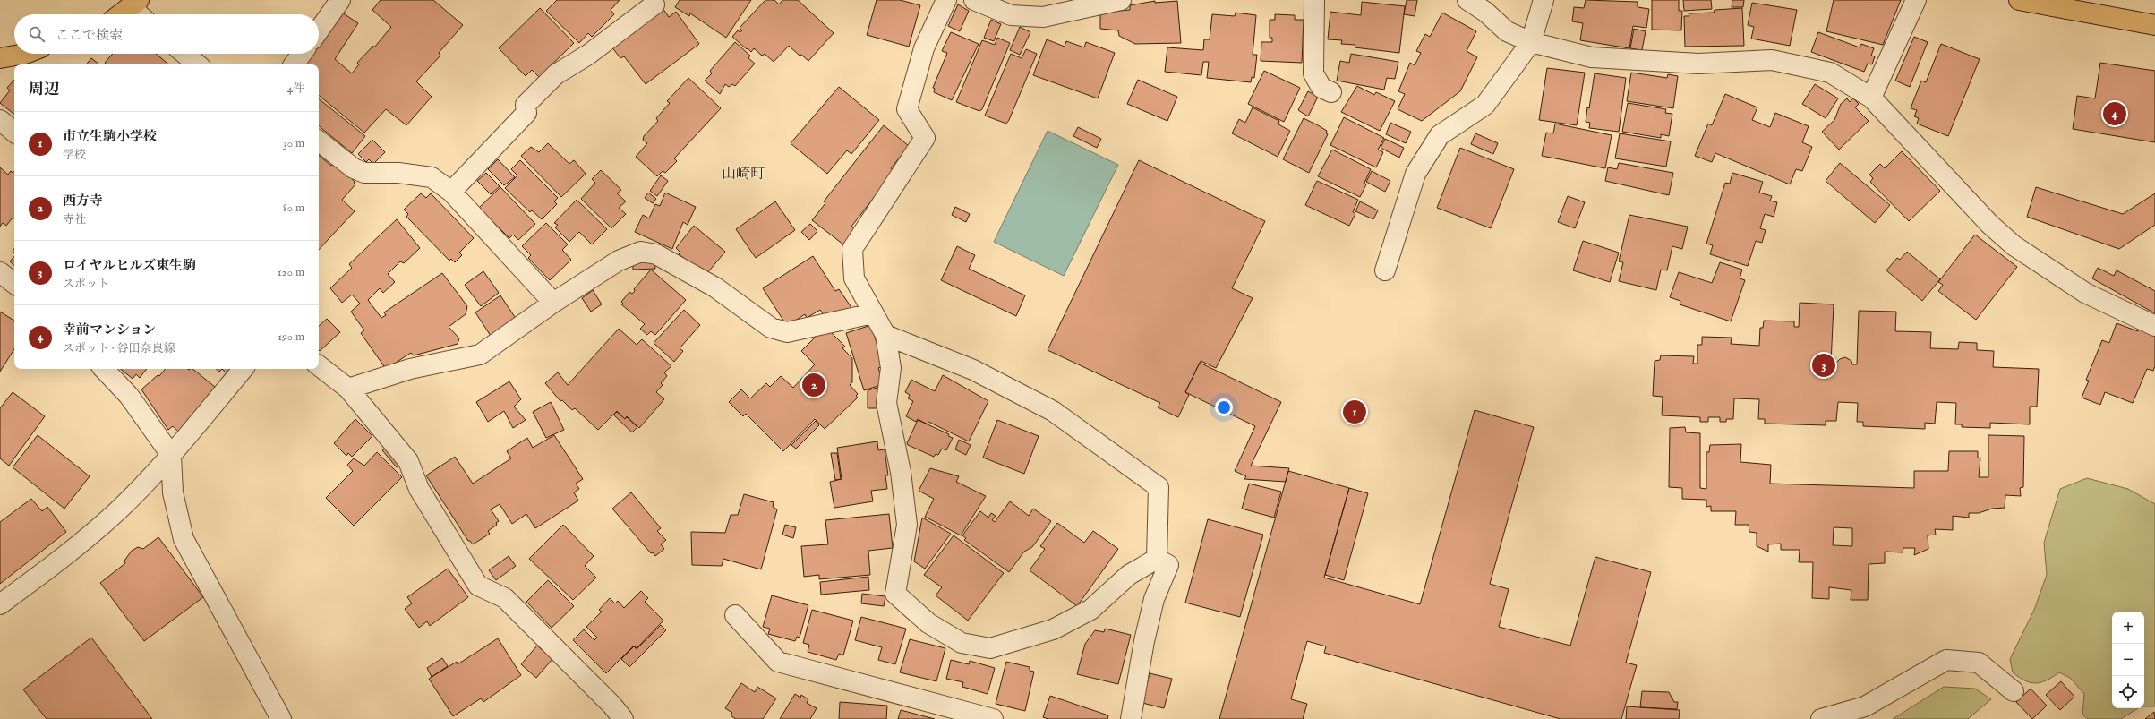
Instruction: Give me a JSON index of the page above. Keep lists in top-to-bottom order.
{
  "districts": ["山崎町"],
  "page": {
    "search": "ここで検索",
    "heading": ["周辺", "4件"],
    "pins": [
      "4",
      "3",
      "2",
      "1"
    ],
    "list": [
      {
        "mark": "1",
        "name": "市立生駒小学校",
        "note": "学校",
        "value": "30 m"
      },
      {
        "mark": "2",
        "name": "西方寺",
        "note": "寺社",
        "value": "80 m"
      },
      {
        "mark": "3",
        "name": "ロイヤルヒルズ東生駒",
        "note": "スポット",
        "value": "120 m"
      },
      {
        "mark": "4",
        "name": "幸前マンション",
        "note": "スポット · 谷田奈良線",
        "value": "190 m"
      }
    ],
    "map_buttons": ["+", "−"]
  }
}
